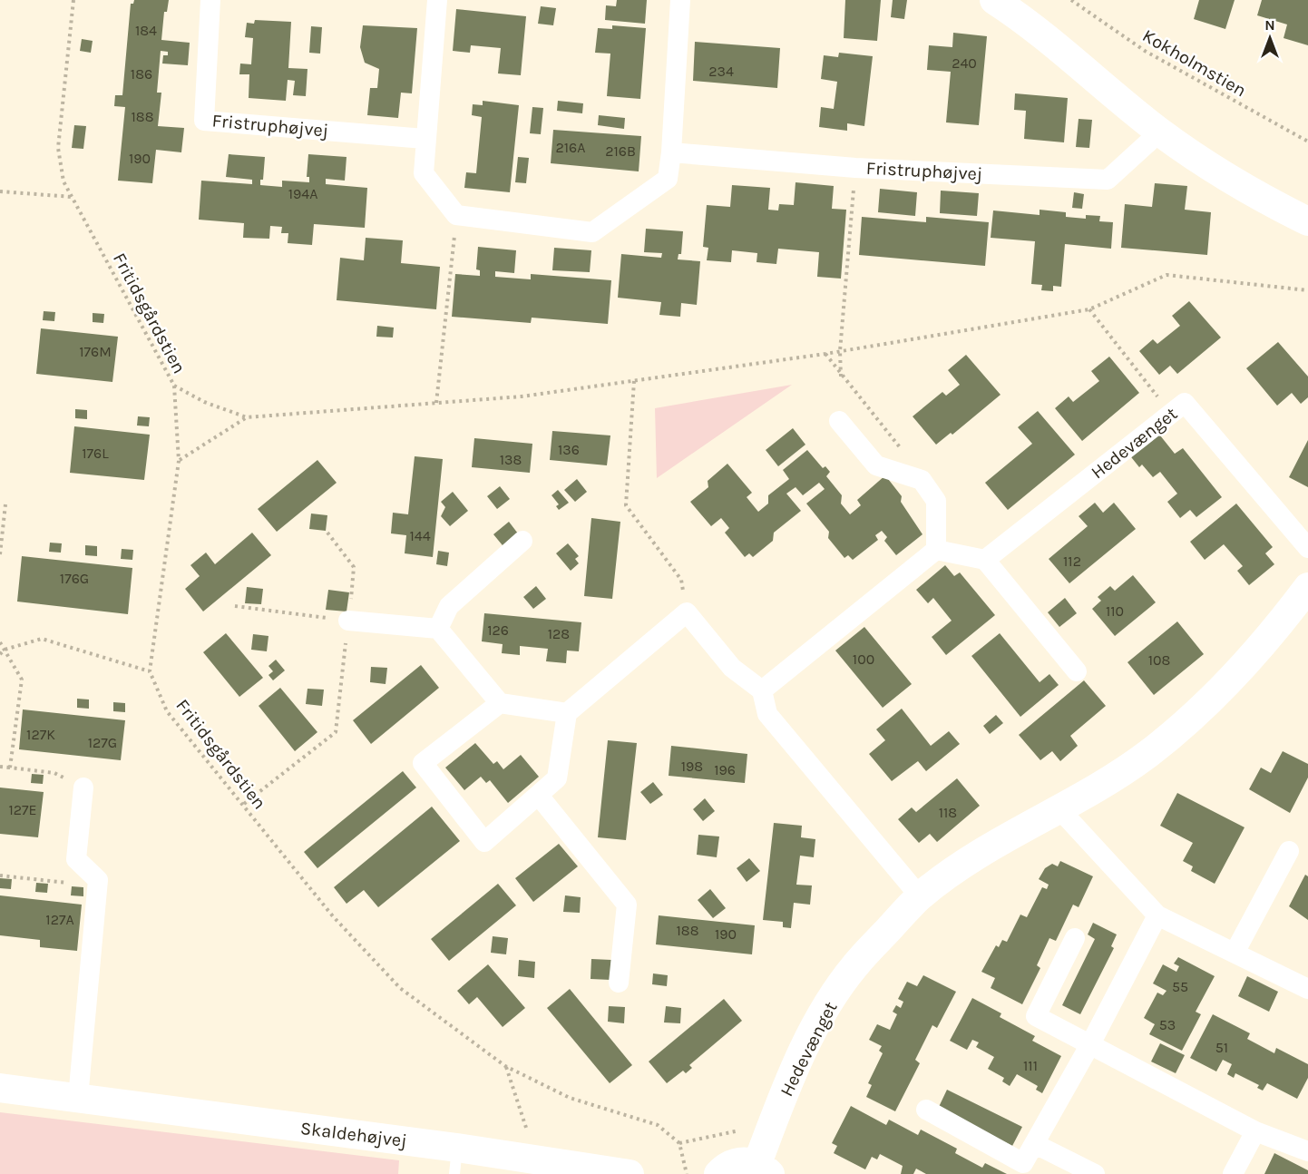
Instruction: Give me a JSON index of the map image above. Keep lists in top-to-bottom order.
{
  "streets": {
    "street": ["Fristruphøjvej", "Hedevænget", "Skaldehøjvej"],
    "path": ["Kokholmstien", "Fritidsgårdstien"]
  },
  "house_numbers": [
    "184",
    "240",
    "234",
    "186",
    "188",
    "216A",
    "216B",
    "190",
    "194A",
    "176M",
    "136",
    "176L",
    "138",
    "144",
    "112",
    "176G",
    "110",
    "126",
    "128",
    "100",
    "108",
    "127K",
    "127G",
    "198",
    "196",
    "127E",
    "118",
    "127A",
    "188",
    "190",
    "55",
    "53",
    "51",
    "111"
  ],
  "north": "top"
}
